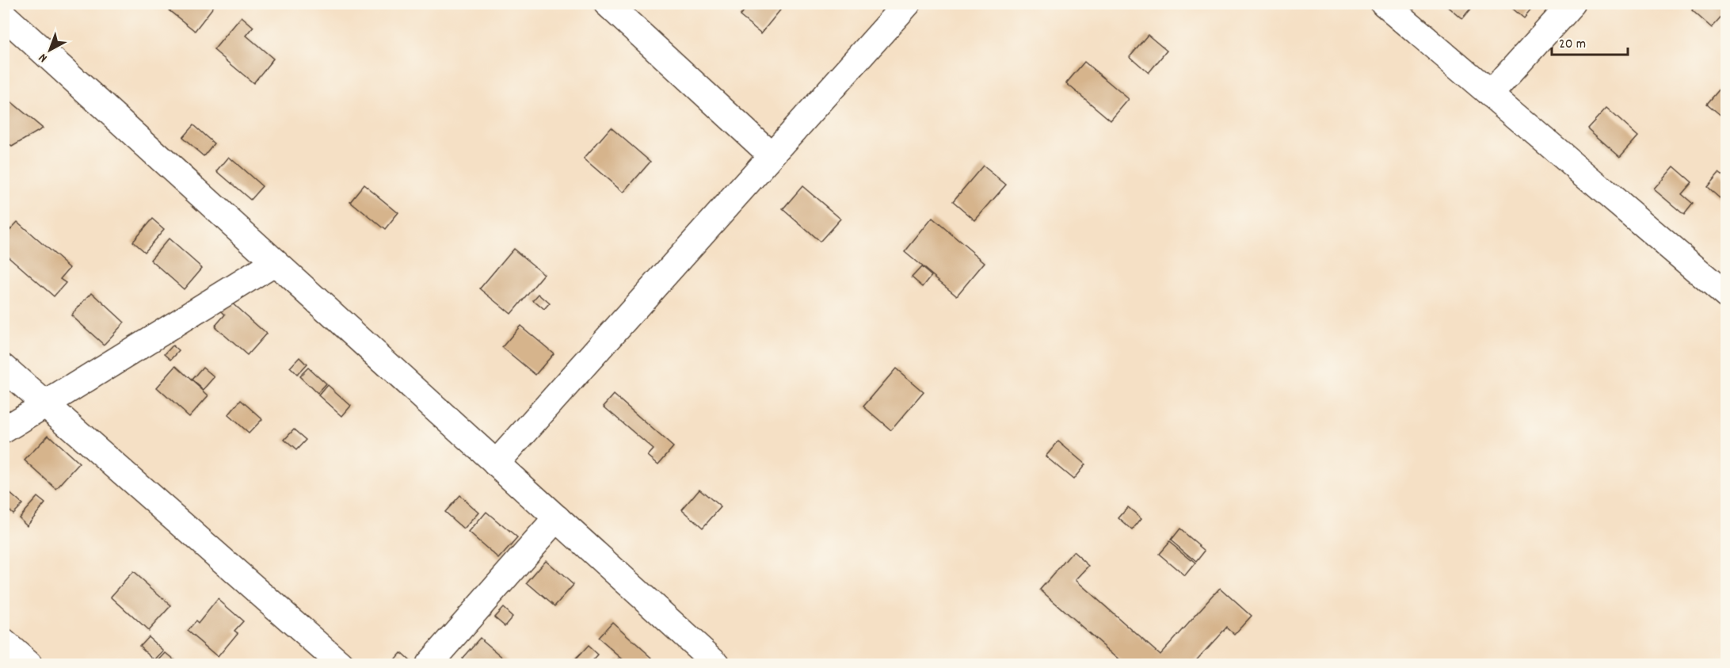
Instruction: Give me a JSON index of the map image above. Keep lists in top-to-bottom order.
{
  "scale_bar": "20 m",
  "north": "bottom left"
}
